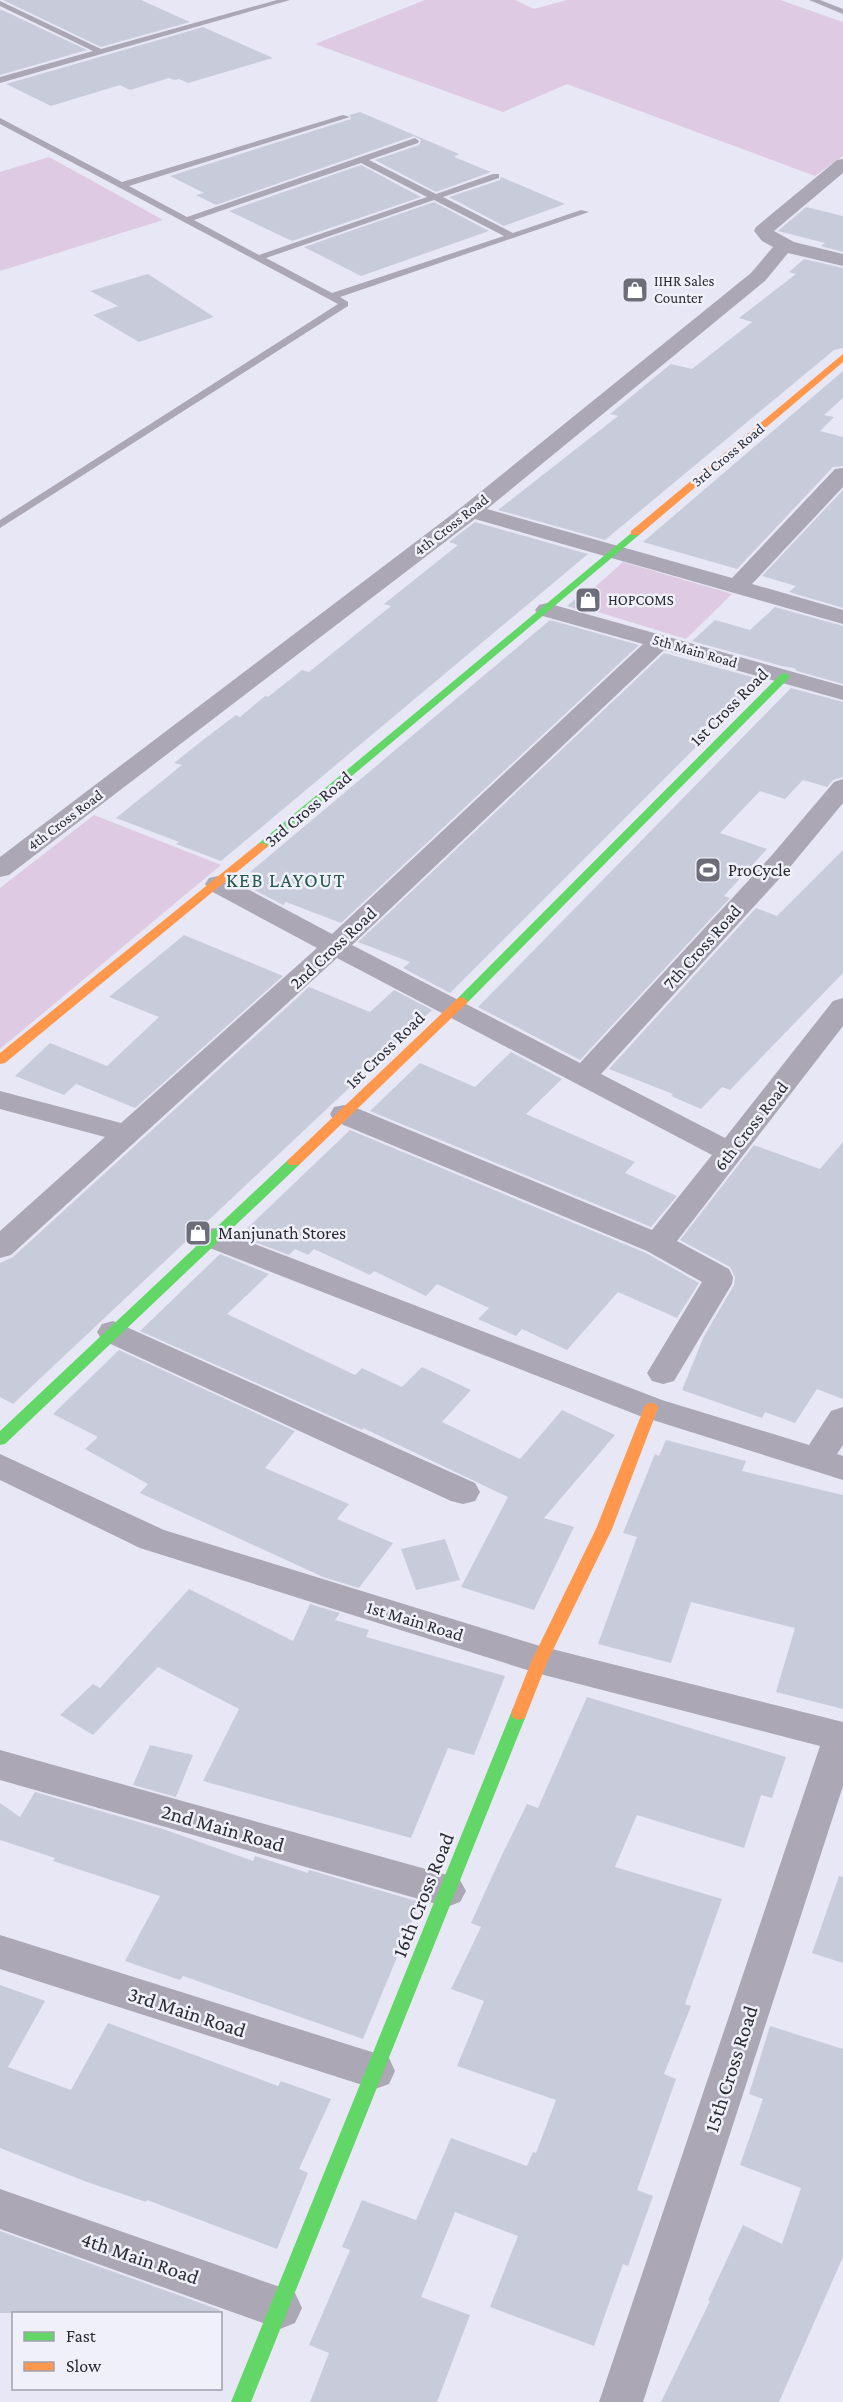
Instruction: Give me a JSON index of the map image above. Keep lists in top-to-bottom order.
{
  "streets": {
    "street": [
      "3rd Cross Road",
      "4th Cross Road",
      "5th Main Road",
      "1st Cross Road",
      "7th Cross Road",
      "2nd Cross Road",
      "6th Cross Road",
      "1st Main Road",
      "2nd Main Road",
      "16th Cross Road",
      "3rd Main Road",
      "15th Cross Road",
      "4th Main Road"
    ]
  },
  "crossings": [
    ["3rd Cross Road", "5th Main Road"],
    ["5th Main Road", "1st Cross Road"],
    ["5th Main Road", "2nd Cross Road"],
    ["1st Main Road", "16th Cross Road"],
    ["1st Main Road", "15th Cross Road"],
    ["2nd Main Road", "16th Cross Road"],
    ["16th Cross Road", "3rd Main Road"],
    ["16th Cross Road", "4th Main Road"]
  ],
  "districts": ["KEB LAYOUT"],
  "places": {
    "shop": ["IIHR Sales Counter", "HOPCOMS", "Manjunath Stores"],
    "sports": ["ProCycle"]
  },
  "legend": ["Fast", "Slow"]
}
